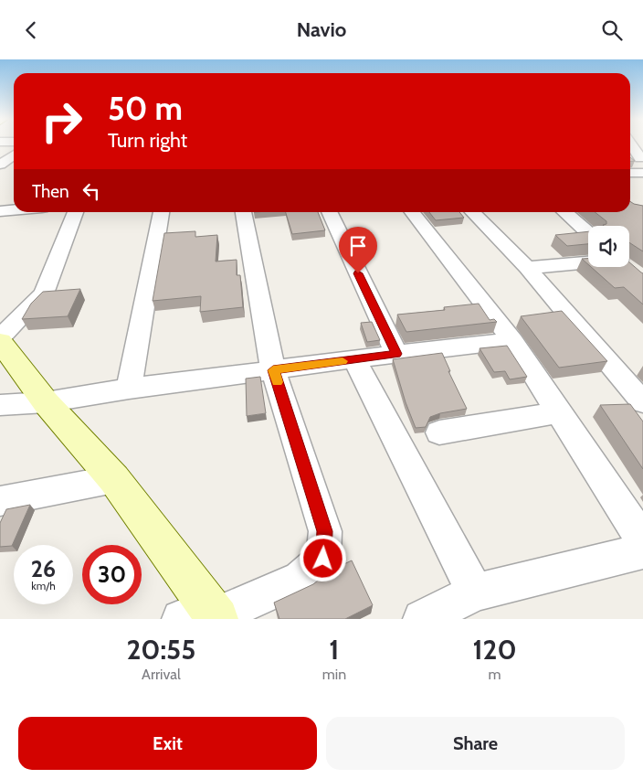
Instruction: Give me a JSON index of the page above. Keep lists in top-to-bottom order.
{
  "page": {
    "header": "Navio",
    "turn": ["50 m", "Turn right"],
    "then": "Then",
    "speed": "26 km/h",
    "limit": "30",
    "eta": [
      "20:55",
      "Arrival",
      "1",
      "min",
      "120",
      "m"
    ],
    "buttons": ["Exit", "Share"]
  }
}
